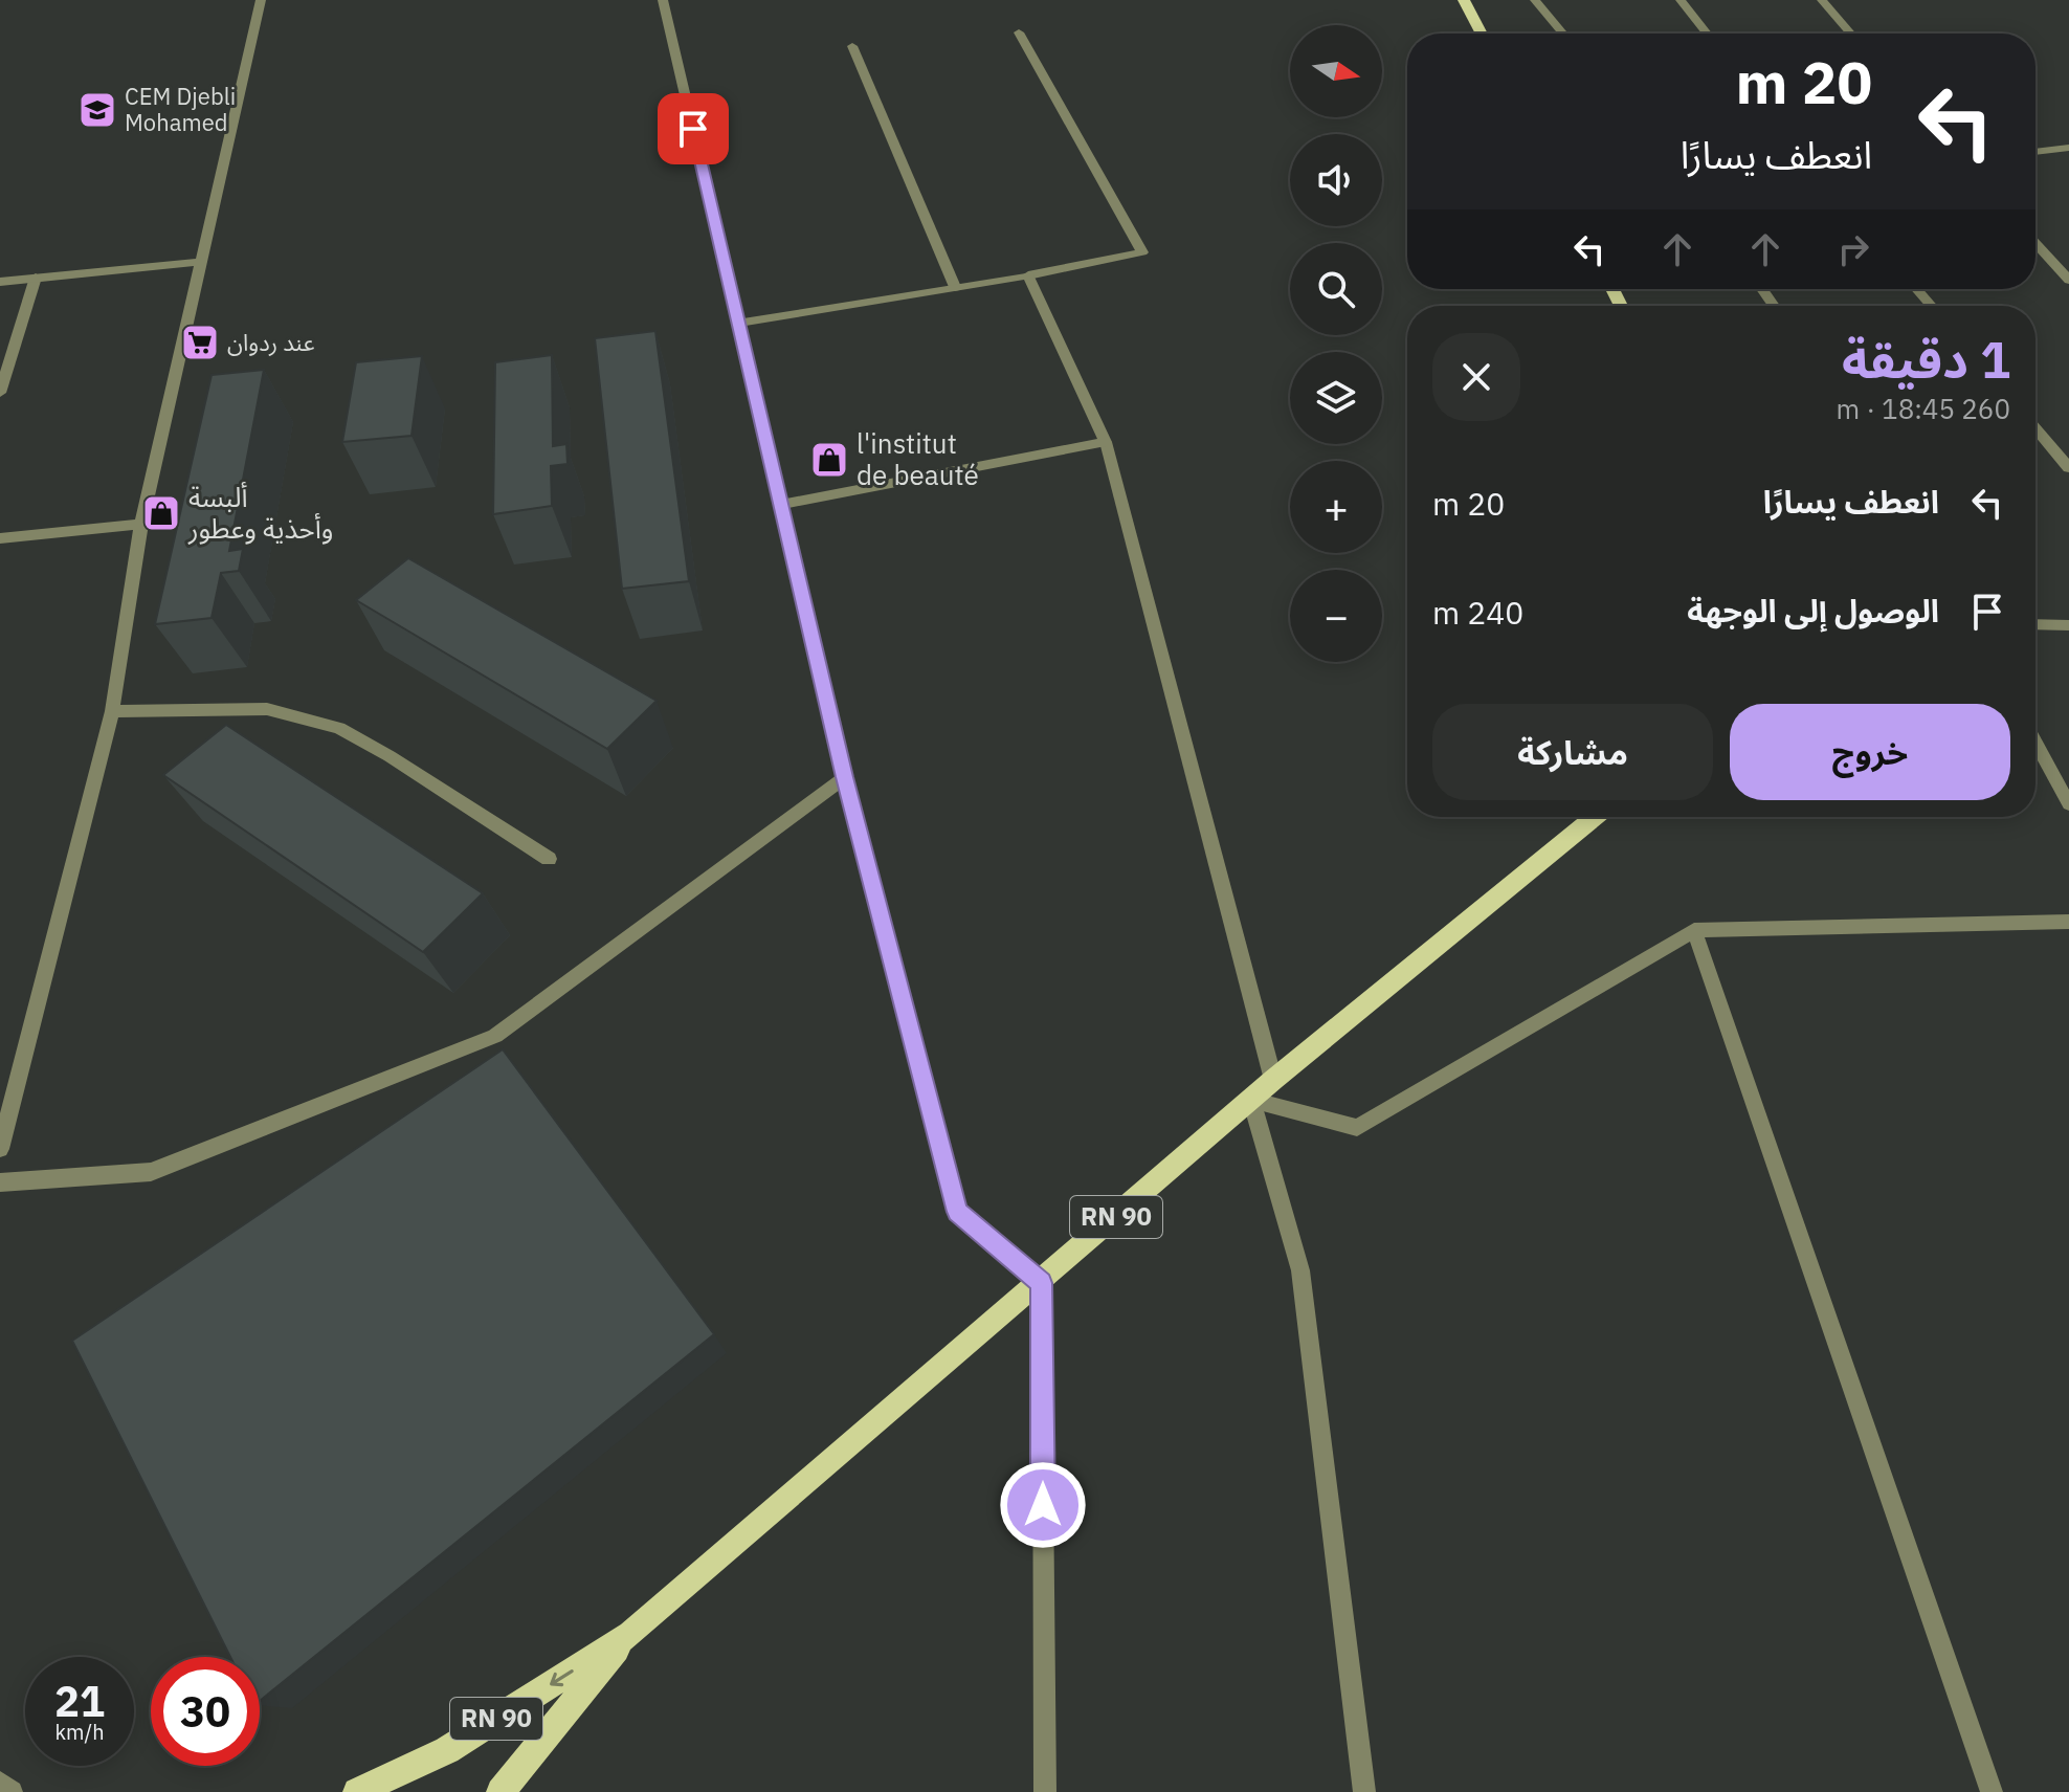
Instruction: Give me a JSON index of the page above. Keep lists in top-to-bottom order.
{
  "streets": {
    "main road": ["RN 90"]
  },
  "places": {
    "school or university": ["CEM Djebli Mohamed"],
    "supermarket": ["عند ردوان"],
    "shop": ["l'institut de beauté", "ألبسة وأحذية وعطور"]
  },
  "north": "right",
  "page": {
    "map_buttons": ["+", "−"],
    "turn": ["20 m", "انعطف يسارًا"],
    "heading": ["1 دقيقة", "260 m · 18:45"],
    "list": [
      {
        "name": "انعطف يسارًا",
        "value": "20 m"
      },
      {
        "name": "الوصول إلى الوجهة",
        "value": "240 m"
      }
    ],
    "buttons": ["خروج", "مشاركة"],
    "speed": "21 km/h",
    "limit": "30"
  }
}
